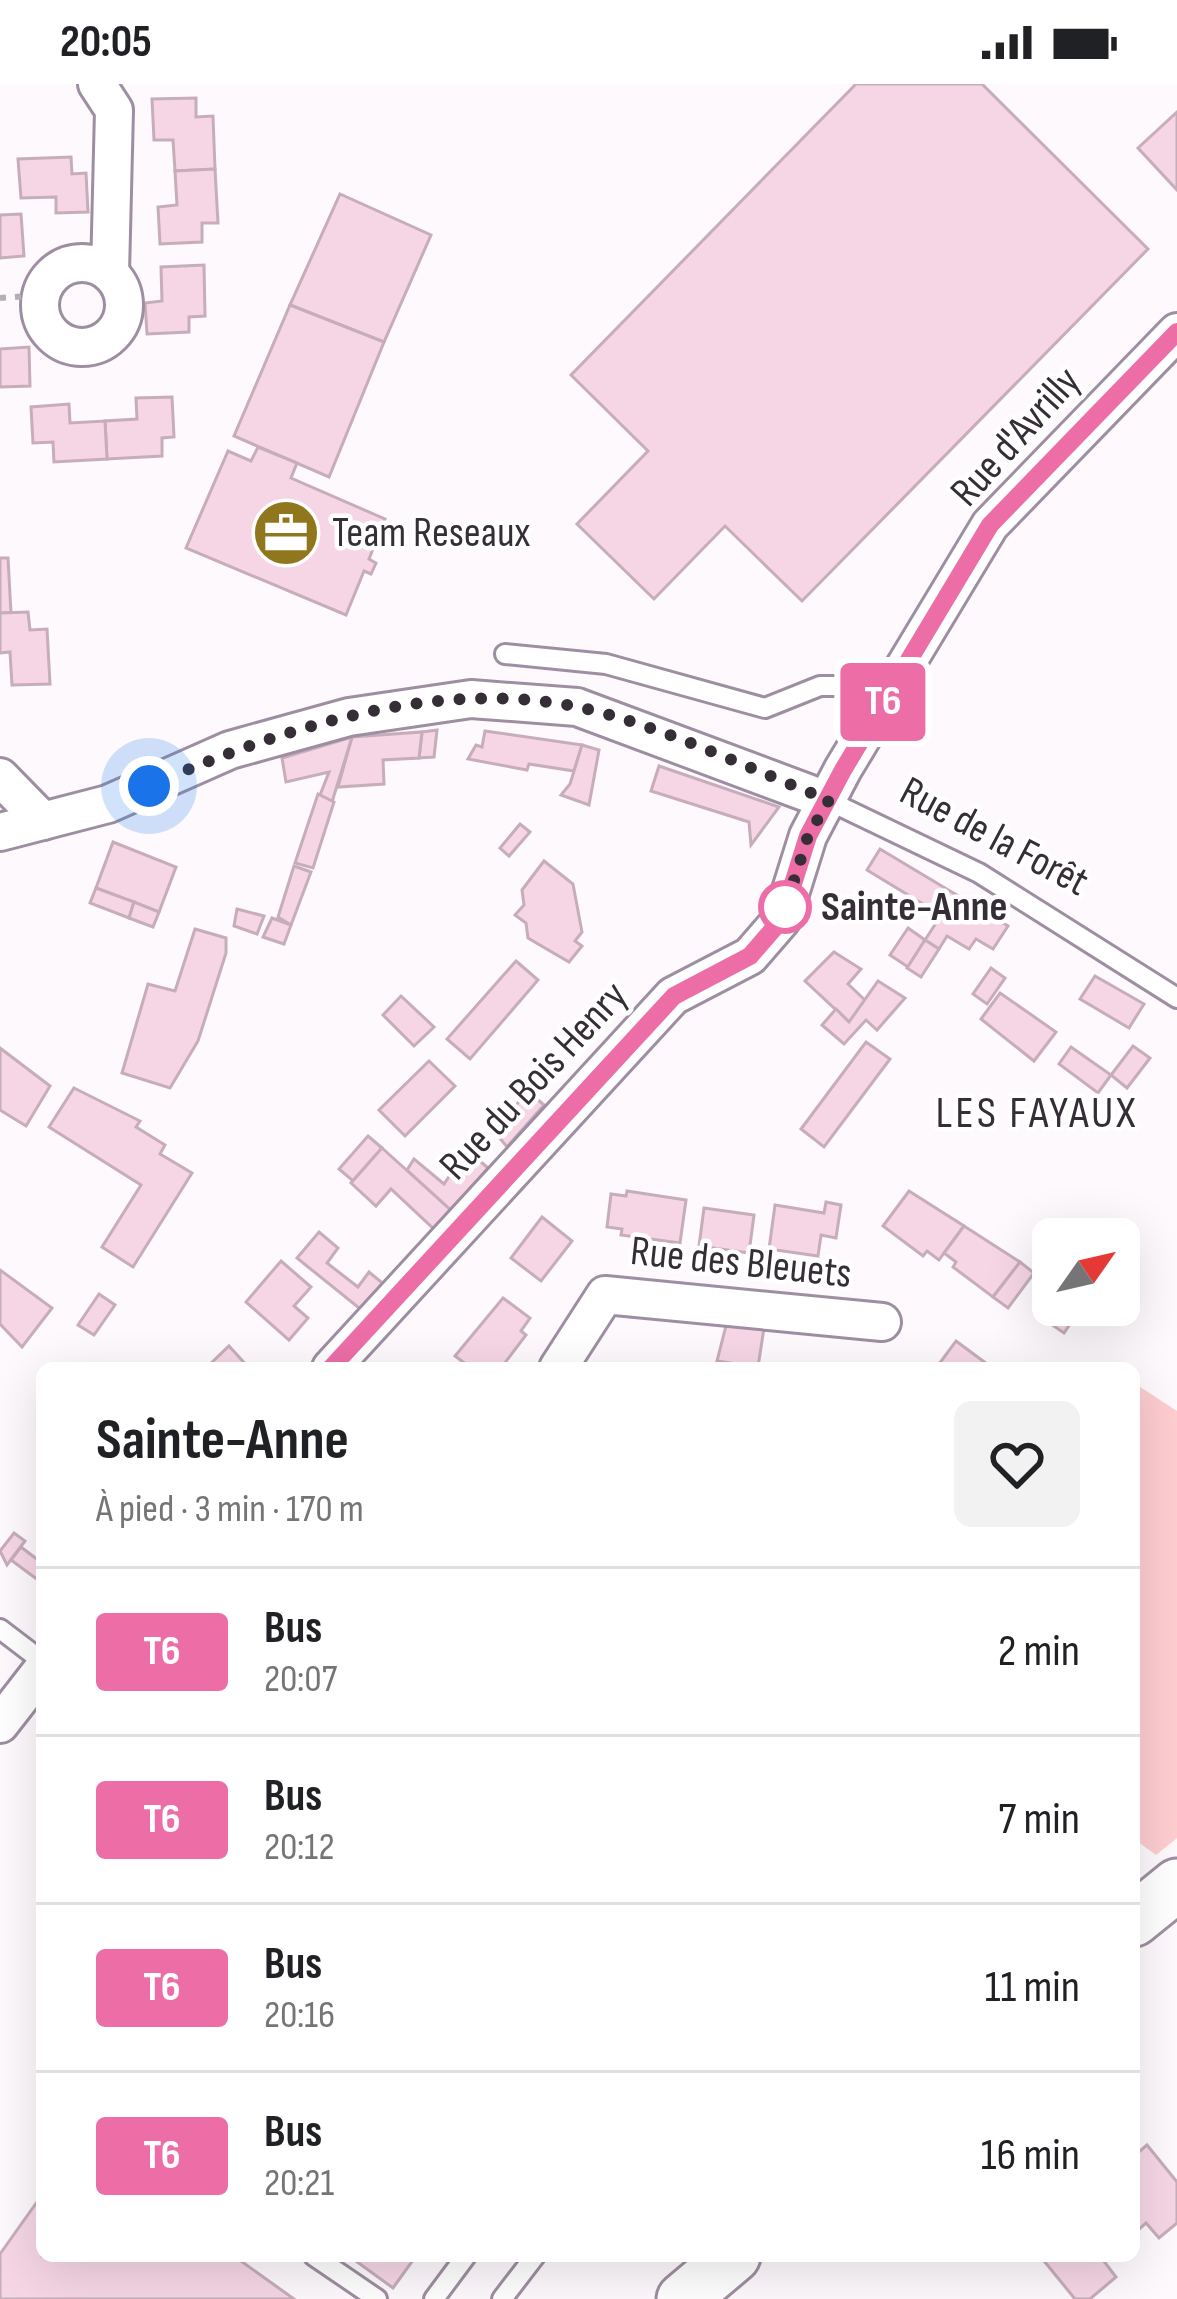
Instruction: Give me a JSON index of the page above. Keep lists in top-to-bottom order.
{
  "streets": {
    "street": [
      "Rue d'Avrilly",
      "Rue de la Forêt",
      "Rue du Bois Henry",
      "Rue des Bleuets"
    ]
  },
  "crossings": [
    ["Rue d'Avrilly", "Rue de la Forêt"],
    ["Rue d'Avrilly", "Rue du Bois Henry"],
    ["Rue de la Forêt", "Rue du Bois Henry"]
  ],
  "districts": ["LES FAYAUX"],
  "places": {
    "office": ["Team Reseaux"],
    "other": ["Sainte-Anne"]
  },
  "lines": ["bus line T6"],
  "north": "top right",
  "page": {
    "status": "20:05",
    "on_map": "T6",
    "heading": ["Sainte-Anne", "À pied · 3 min · 170 m"],
    "list": [
      {
        "mark": "T6",
        "name": "Bus",
        "note": "20:07",
        "value": "2 min"
      },
      {
        "mark": "T6",
        "name": "Bus",
        "note": "20:12",
        "value": "7 min"
      },
      {
        "mark": "T6",
        "name": "Bus",
        "note": "20:16",
        "value": "11 min"
      },
      {
        "mark": "T6",
        "name": "Bus",
        "note": "20:21",
        "value": "16 min"
      }
    ]
  }
}
